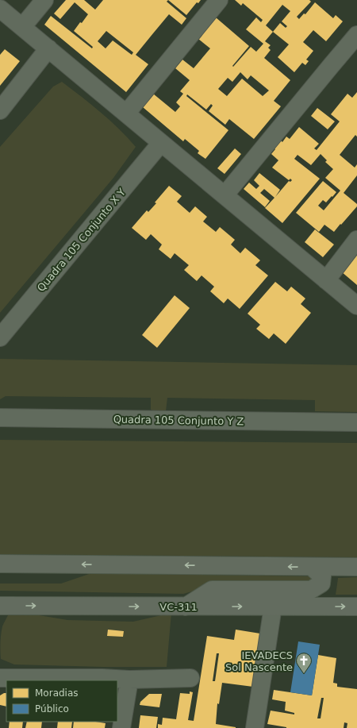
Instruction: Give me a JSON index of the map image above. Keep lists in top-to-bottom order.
{
  "streets": {
    "main road": ["VC-311"],
    "street": ["Quadra 105 Conjunto X Y", "Quadra 105 Conjunto Y Z"]
  },
  "places": {
    "church": ["IEVADECS Sol Nascente"]
  },
  "legend": ["Moradias", "Público"]
}
